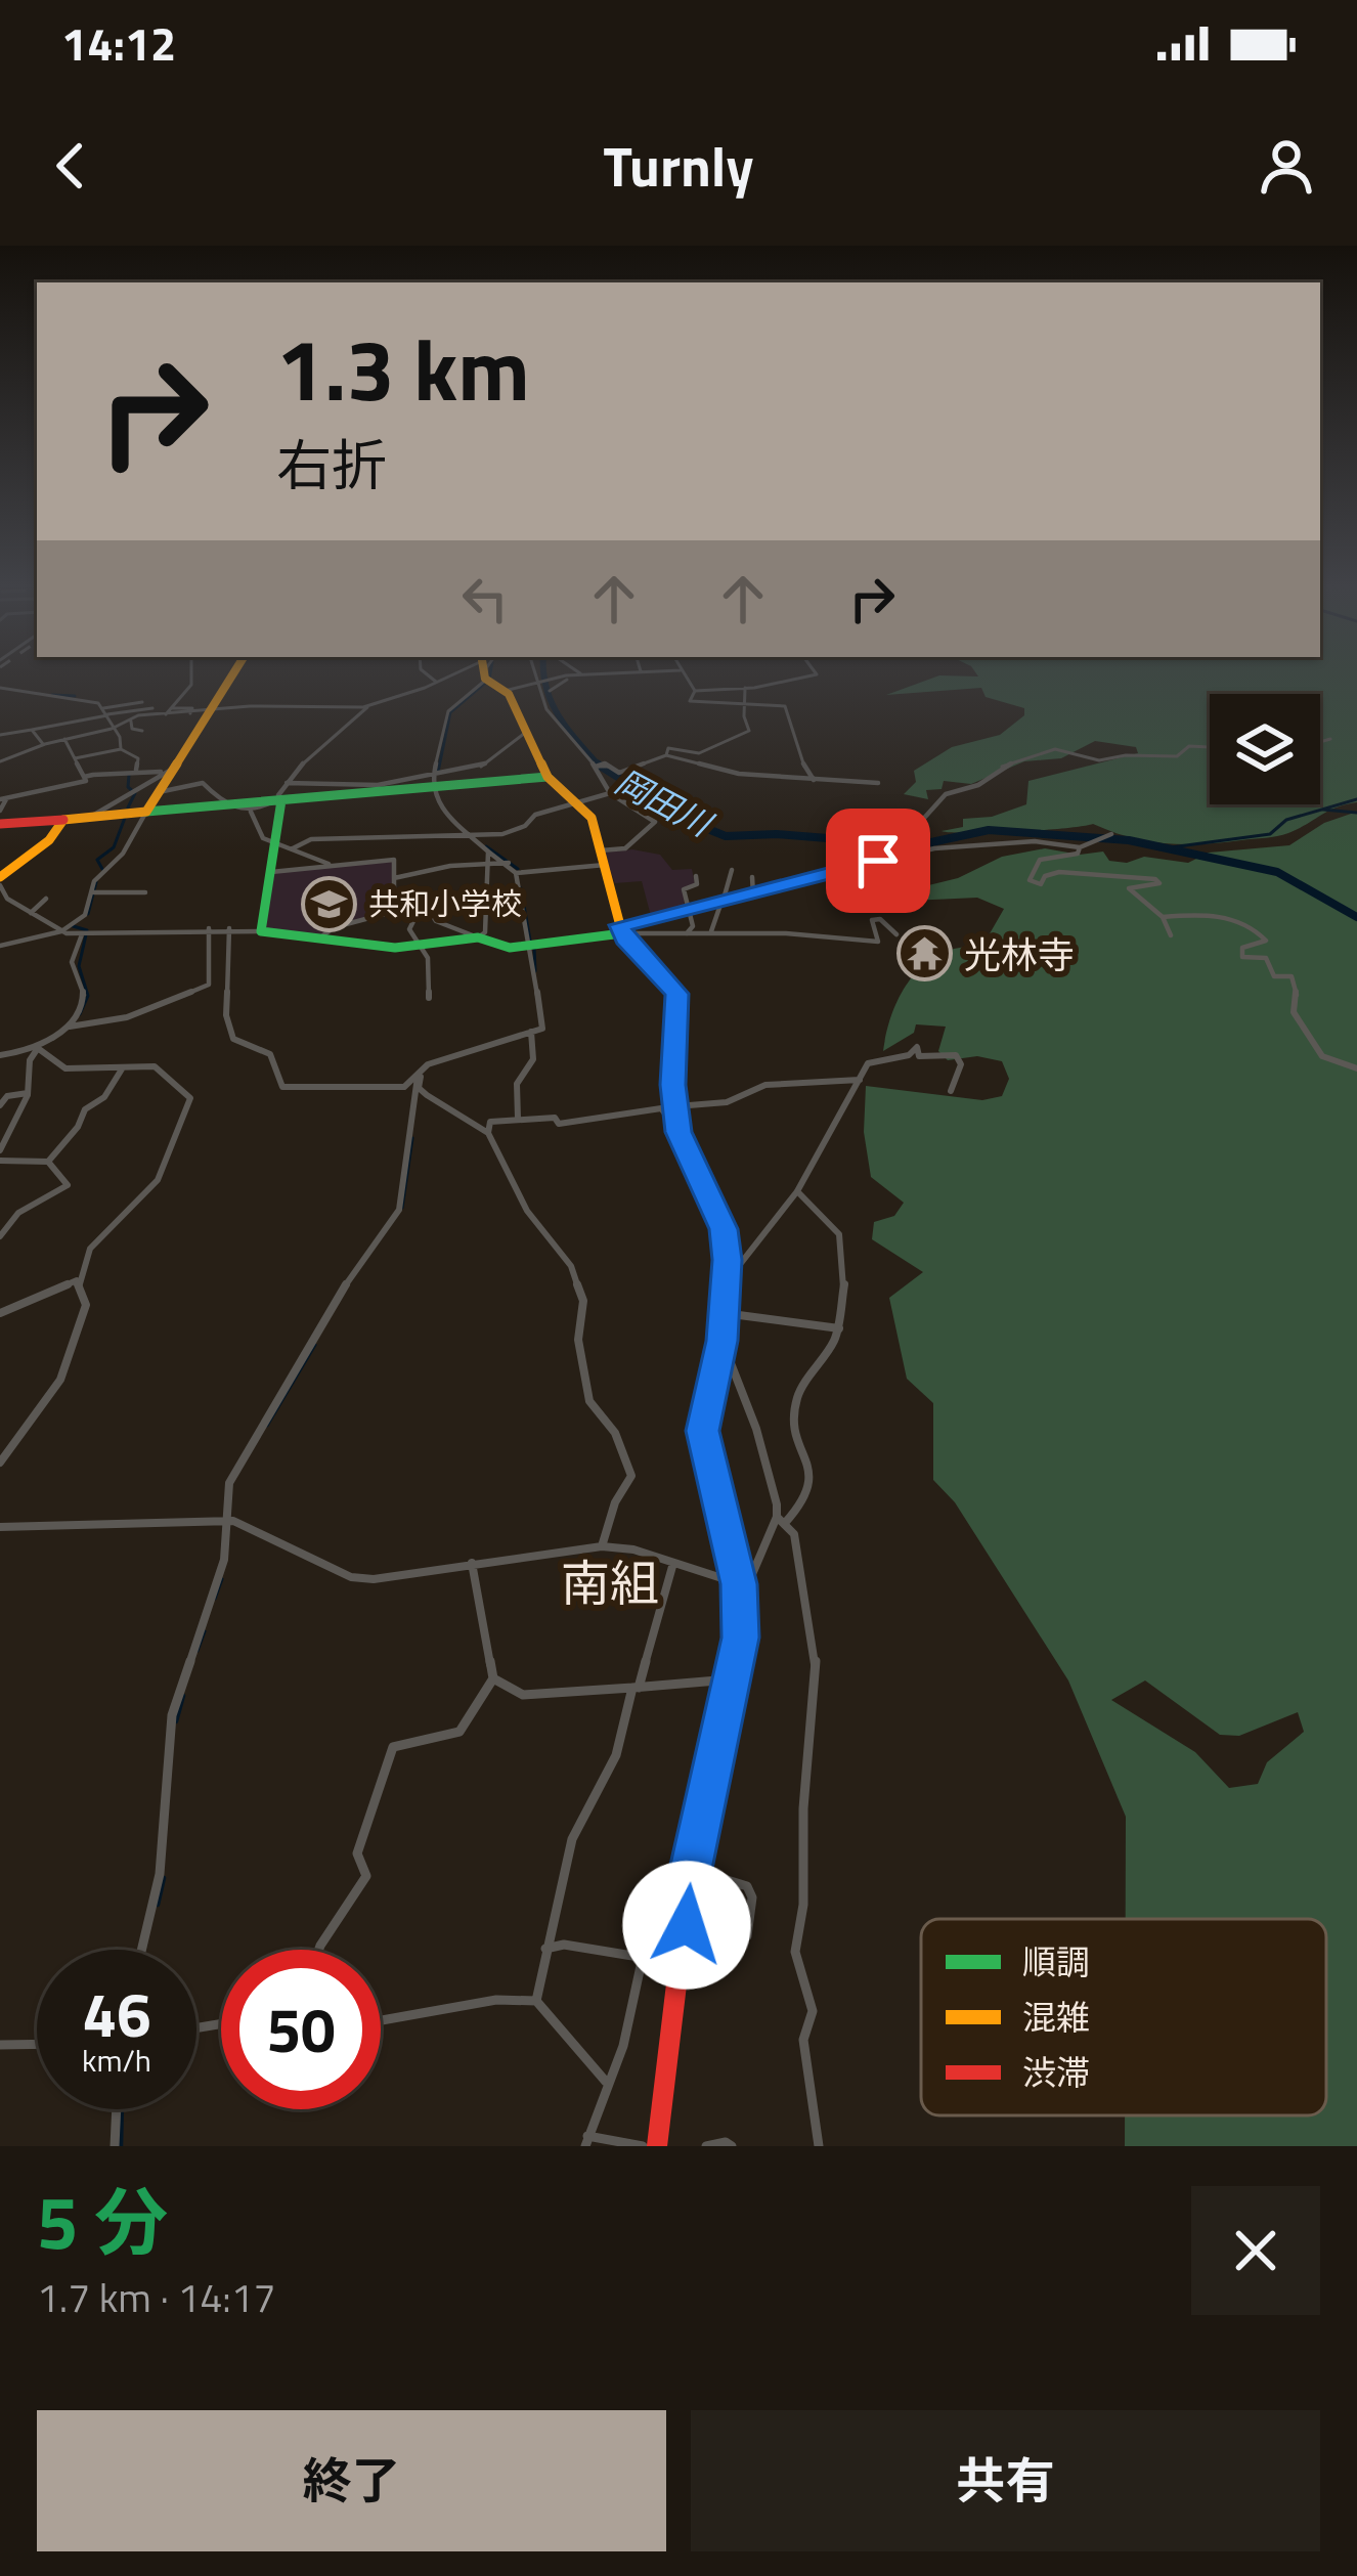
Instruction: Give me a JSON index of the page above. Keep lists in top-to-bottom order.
{
  "districts": ["南組"],
  "water": ["岡田川"],
  "places": {
    "school or university": ["共和小学校"],
    "temple": ["光林寺"]
  },
  "legend": ["順調", "混雑", "渋滞"],
  "page": {
    "status": "14:12",
    "header": "Turnly",
    "turn": ["1.3 km", "右折"],
    "speed": "46 km/h",
    "limit": "50",
    "heading": ["5 分", "1.7 km · 14:17"],
    "buttons": ["終了", "共有"]
  }
}
